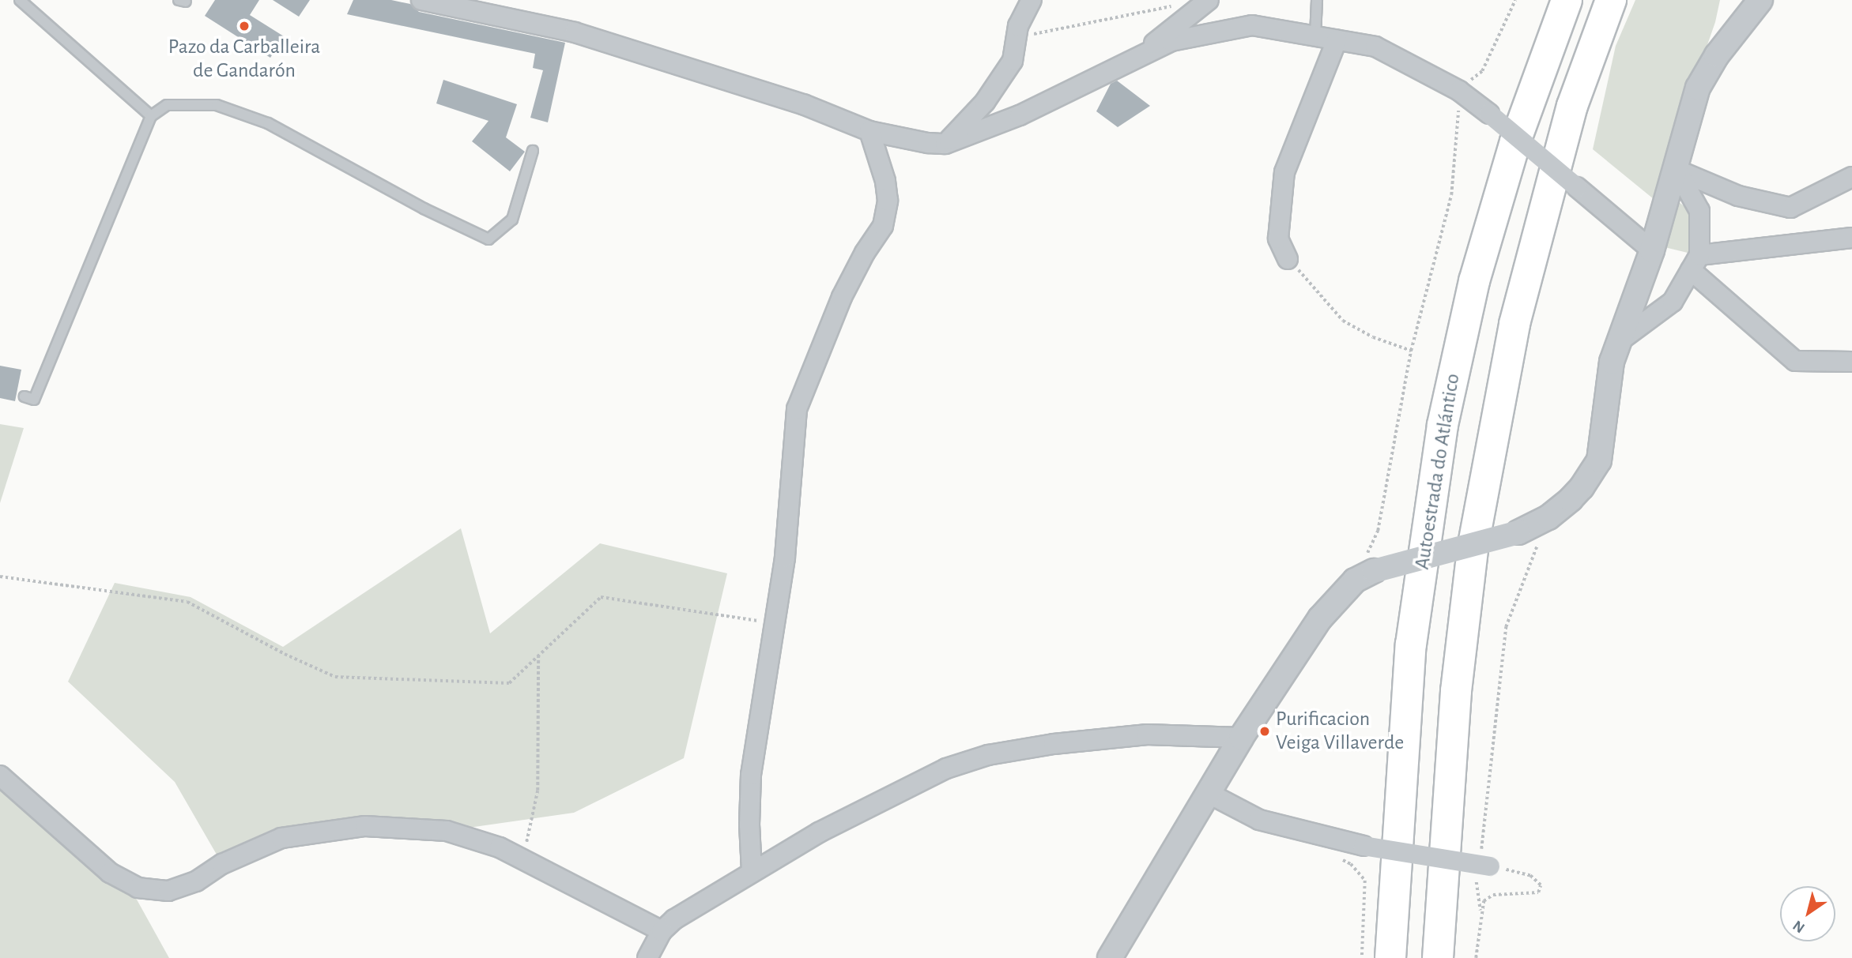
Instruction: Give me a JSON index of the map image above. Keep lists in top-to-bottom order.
{
  "streets": {
    "highway": ["Autoestrada do Atlántico"]
  },
  "places": ["Pazo da Carballeira de Gandarón", "Purificacion Veiga Villaverde"],
  "north": "bottom left"
}
